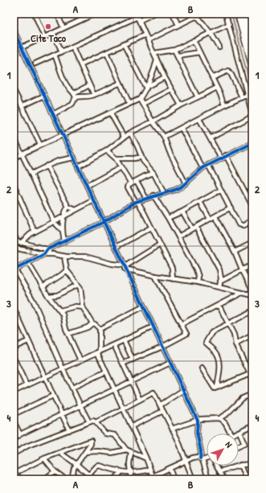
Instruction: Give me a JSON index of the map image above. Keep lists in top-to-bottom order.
{
  "places": ["Cite Taco"],
  "north": "top right",
  "grid": {
    "columns": ["A", "B"],
    "rows": [
      "1",
      "2",
      "3",
      "4"
    ]
  }
}
